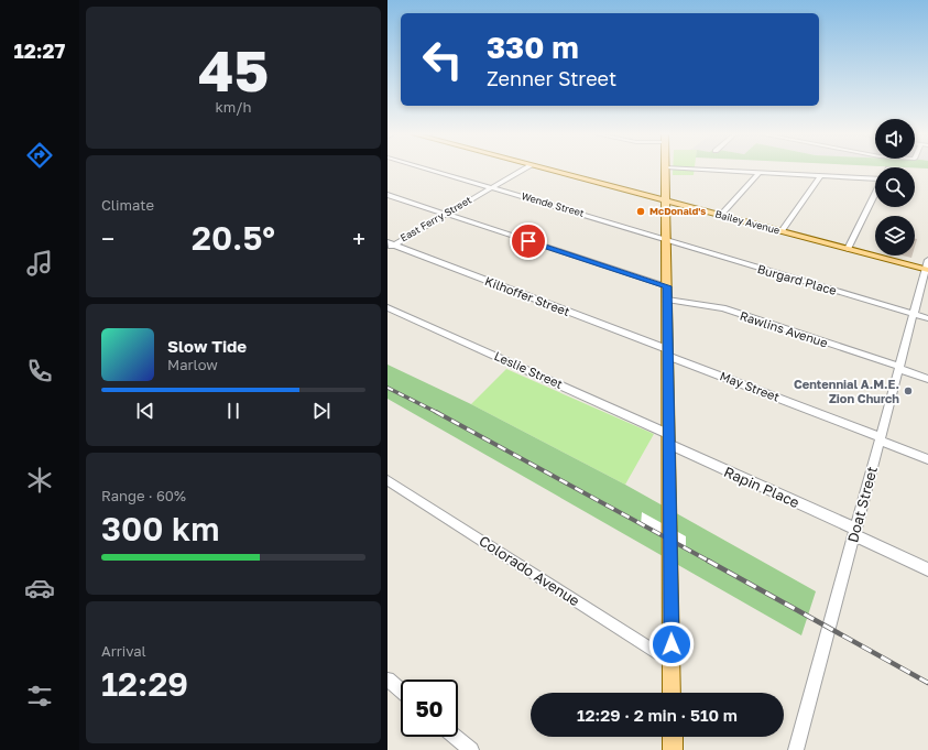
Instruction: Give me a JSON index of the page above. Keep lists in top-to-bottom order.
{
  "streets": {
    "main road": ["Bailey Avenue"],
    "street": [
      "Wende Street",
      "East Ferry Street",
      "Burgard Place",
      "Kilhoffer Street",
      "Rawlins Avenue",
      "Leslie Street",
      "May Street",
      "Rapin Place",
      "Doat Street",
      "Colorado Avenue"
    ]
  },
  "crossings": [
    ["Wende Street", "East Ferry Street"],
    ["Wende Street", "Burgard Place"],
    ["East Ferry Street", "Kilhoffer Street"],
    ["Bailey Avenue", "Doat Street"],
    ["Burgard Place", "Doat Street"],
    ["Kilhoffer Street", "May Street"],
    ["Rawlins Avenue", "Doat Street"],
    ["Leslie Street", "Rapin Place"],
    ["May Street", "Doat Street"],
    ["Rapin Place", "Doat Street"]
  ],
  "places": ["McDonald's", "Centennial A.M.E. Zion Church"],
  "page": {
    "tabs": "12:27",
    "tile": [
      ["45", "km/h"],
      "Climate",
      ["Range · 60%", "300 km"],
      ["Arrival", "12:29"]
    ],
    "turn": ["330 m", "Zenner Street"],
    "heat": ["−", "20.5°", "+"],
    "song": ["Slow Tide", "Marlow"],
    "limit": "50",
    "trip": "12:29 · 2 min · 510 m"
  }
}
